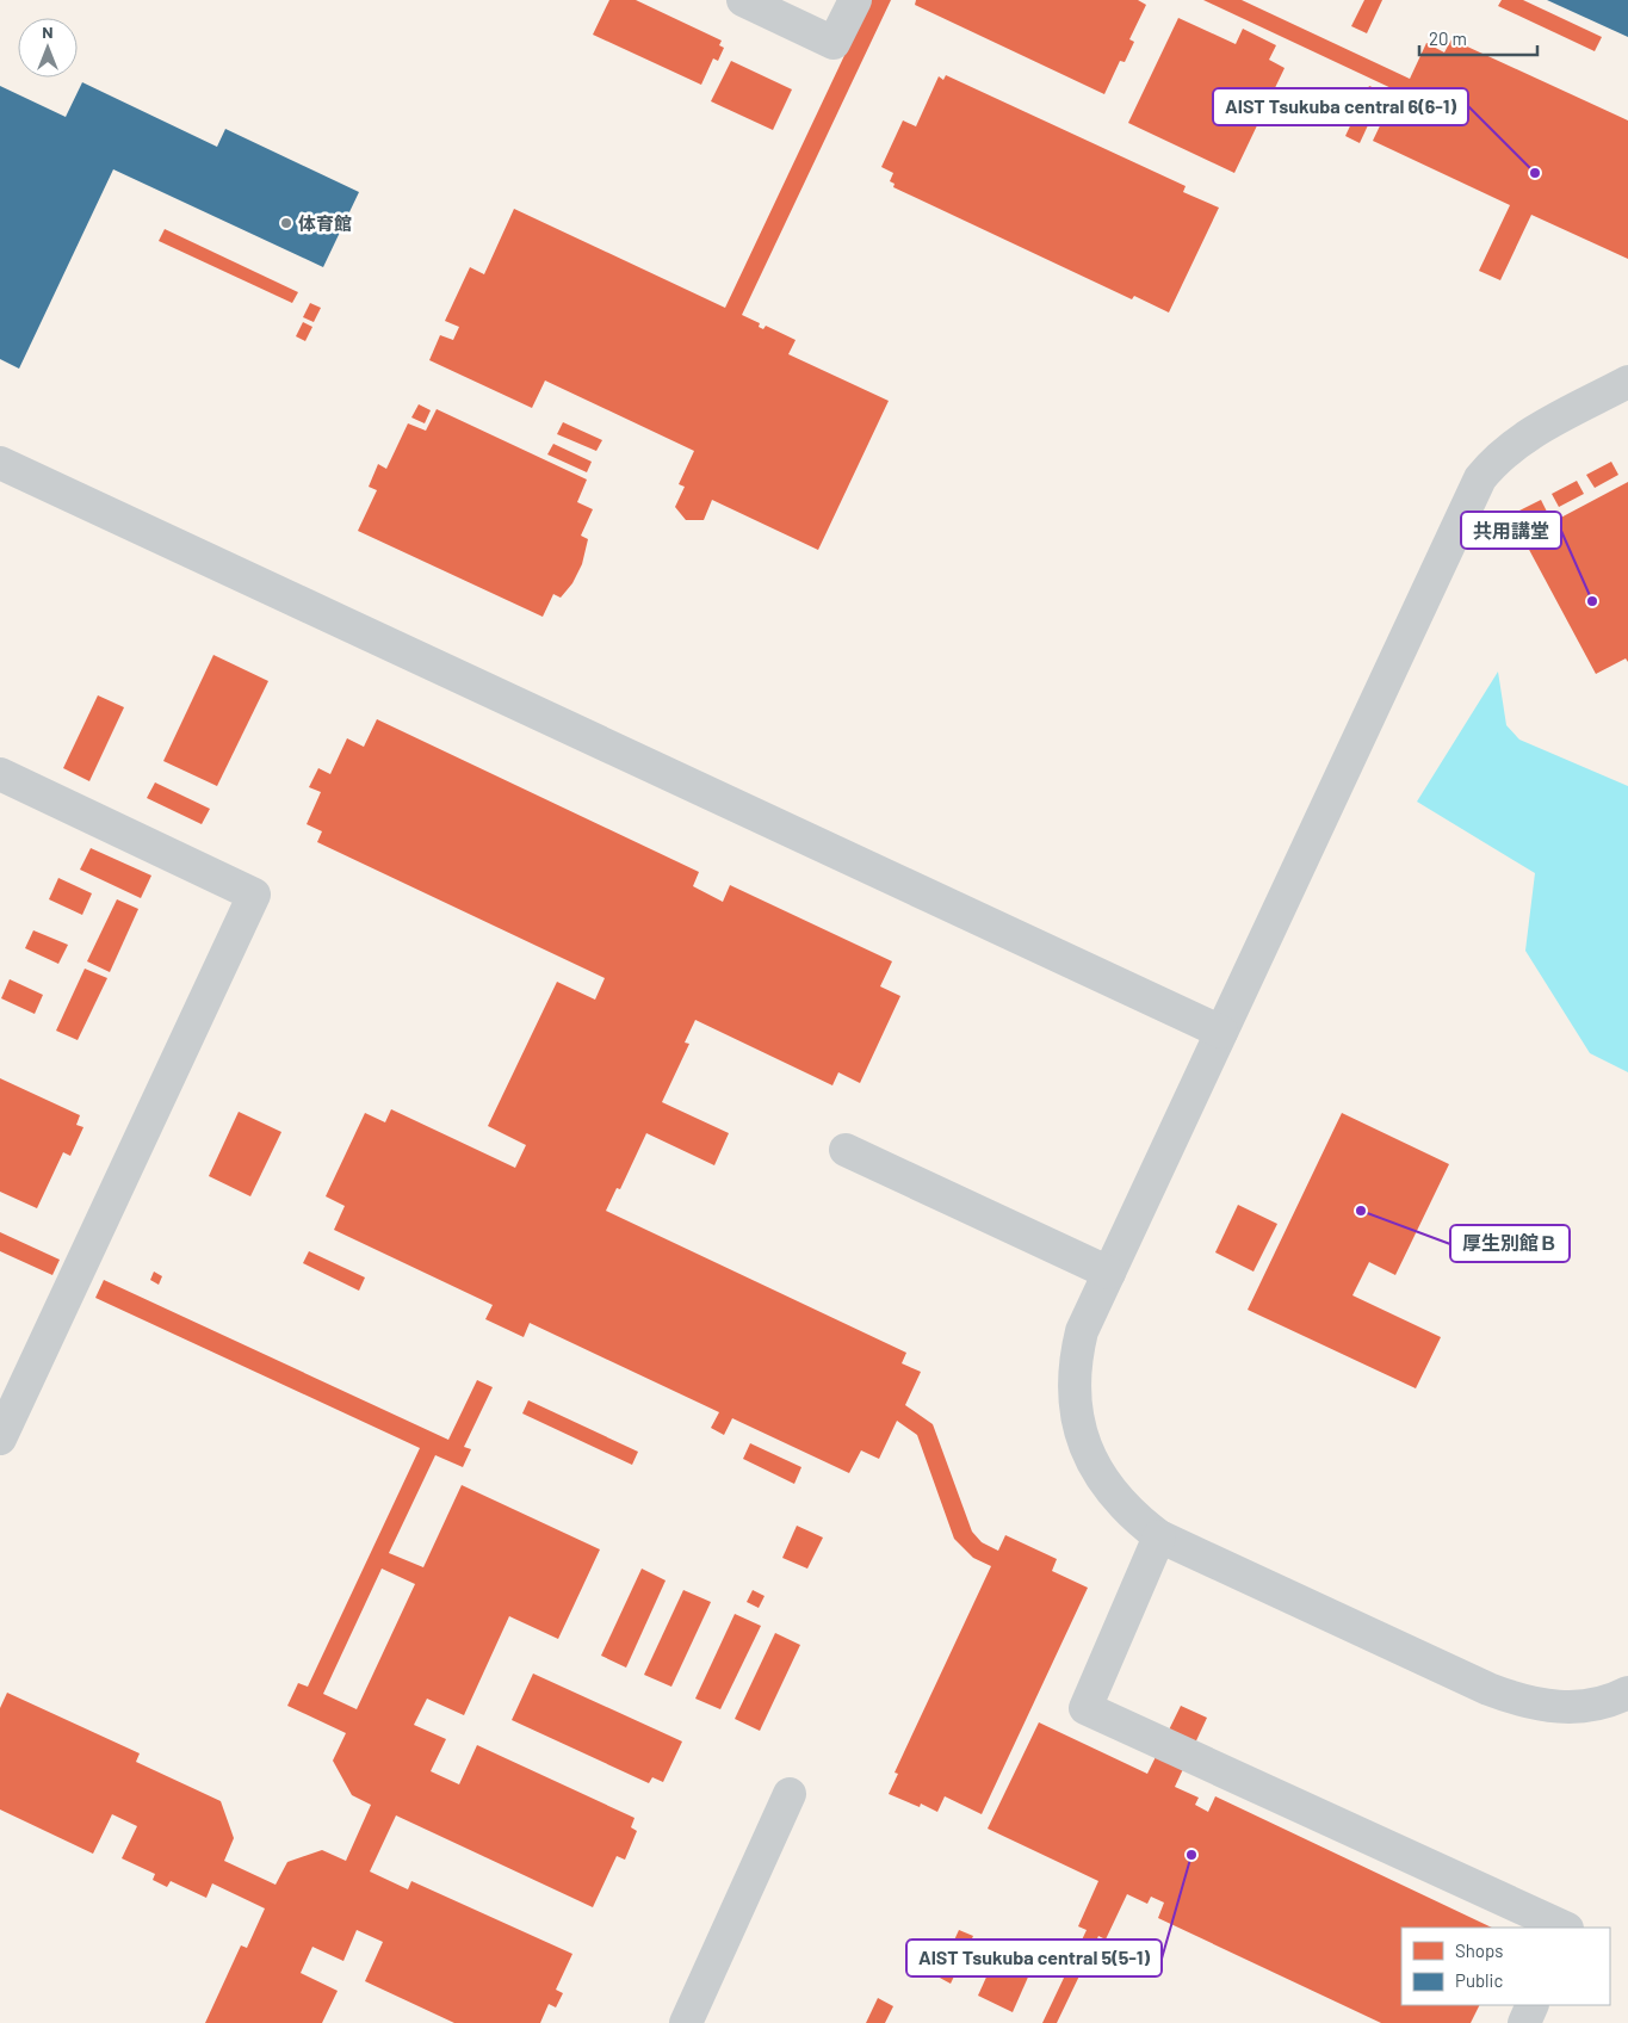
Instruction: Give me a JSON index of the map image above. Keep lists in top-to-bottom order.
{
  "places": [
    "AIST Tsukuba central 6(6-1)",
    "体育館",
    "共用講堂",
    "厚生別館Ｂ",
    "AIST Tsukuba central 5(5-1)"
  ],
  "legend": ["Shops", "Public"],
  "scale_bar": "20 m",
  "north": "top"
}
